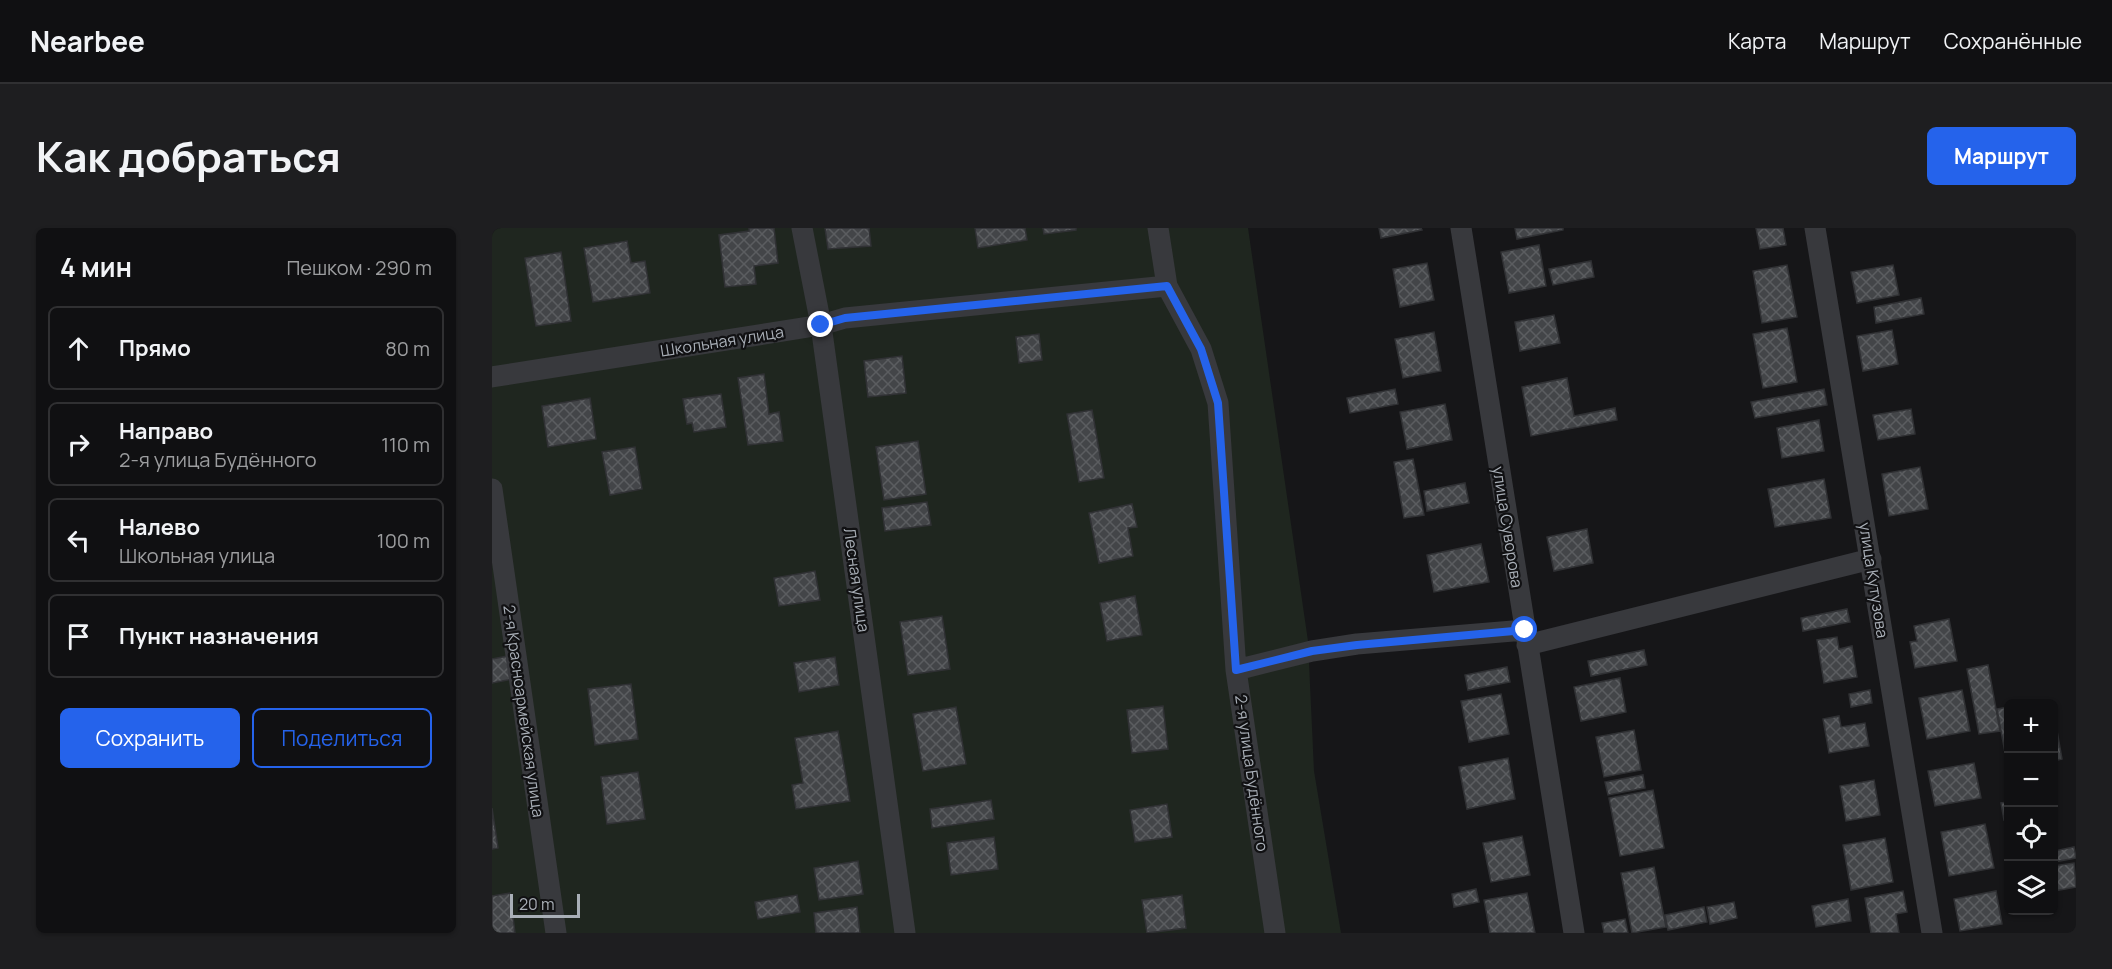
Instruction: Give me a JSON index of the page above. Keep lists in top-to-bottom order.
{
  "streets": {
    "street": [
      "Школьная улица",
      "улица Суворова",
      "Лесная улица",
      "улица Кутузова",
      "2-я Красноармейская улица",
      "2-я улица Будённого"
    ]
  },
  "crossings": [
    ["Школьная улица", "Лесная улица"],
    ["Школьная улица", "2-я улица Будённого"]
  ],
  "scale_bar": "20 m",
  "page": {
    "header": "Nearbee",
    "nav": ["Карта", "Маршрут", "Сохранённые"],
    "title": "Как добраться",
    "buttons": [
      "Маршрут",
      ["Сохранить", "Поделиться"]
    ],
    "heading": ["4 мин", "Пешком · 290 m"],
    "list": [
      ["Прямо", "80 m"],
      ["Направо", "2-я улица Будённого", "110 m"],
      ["Налево", "Школьная улица", "100 m"],
      "Пункт назначения"
    ],
    "map_buttons": ["+", "−"],
    "scale": "20 m"
  }
}
